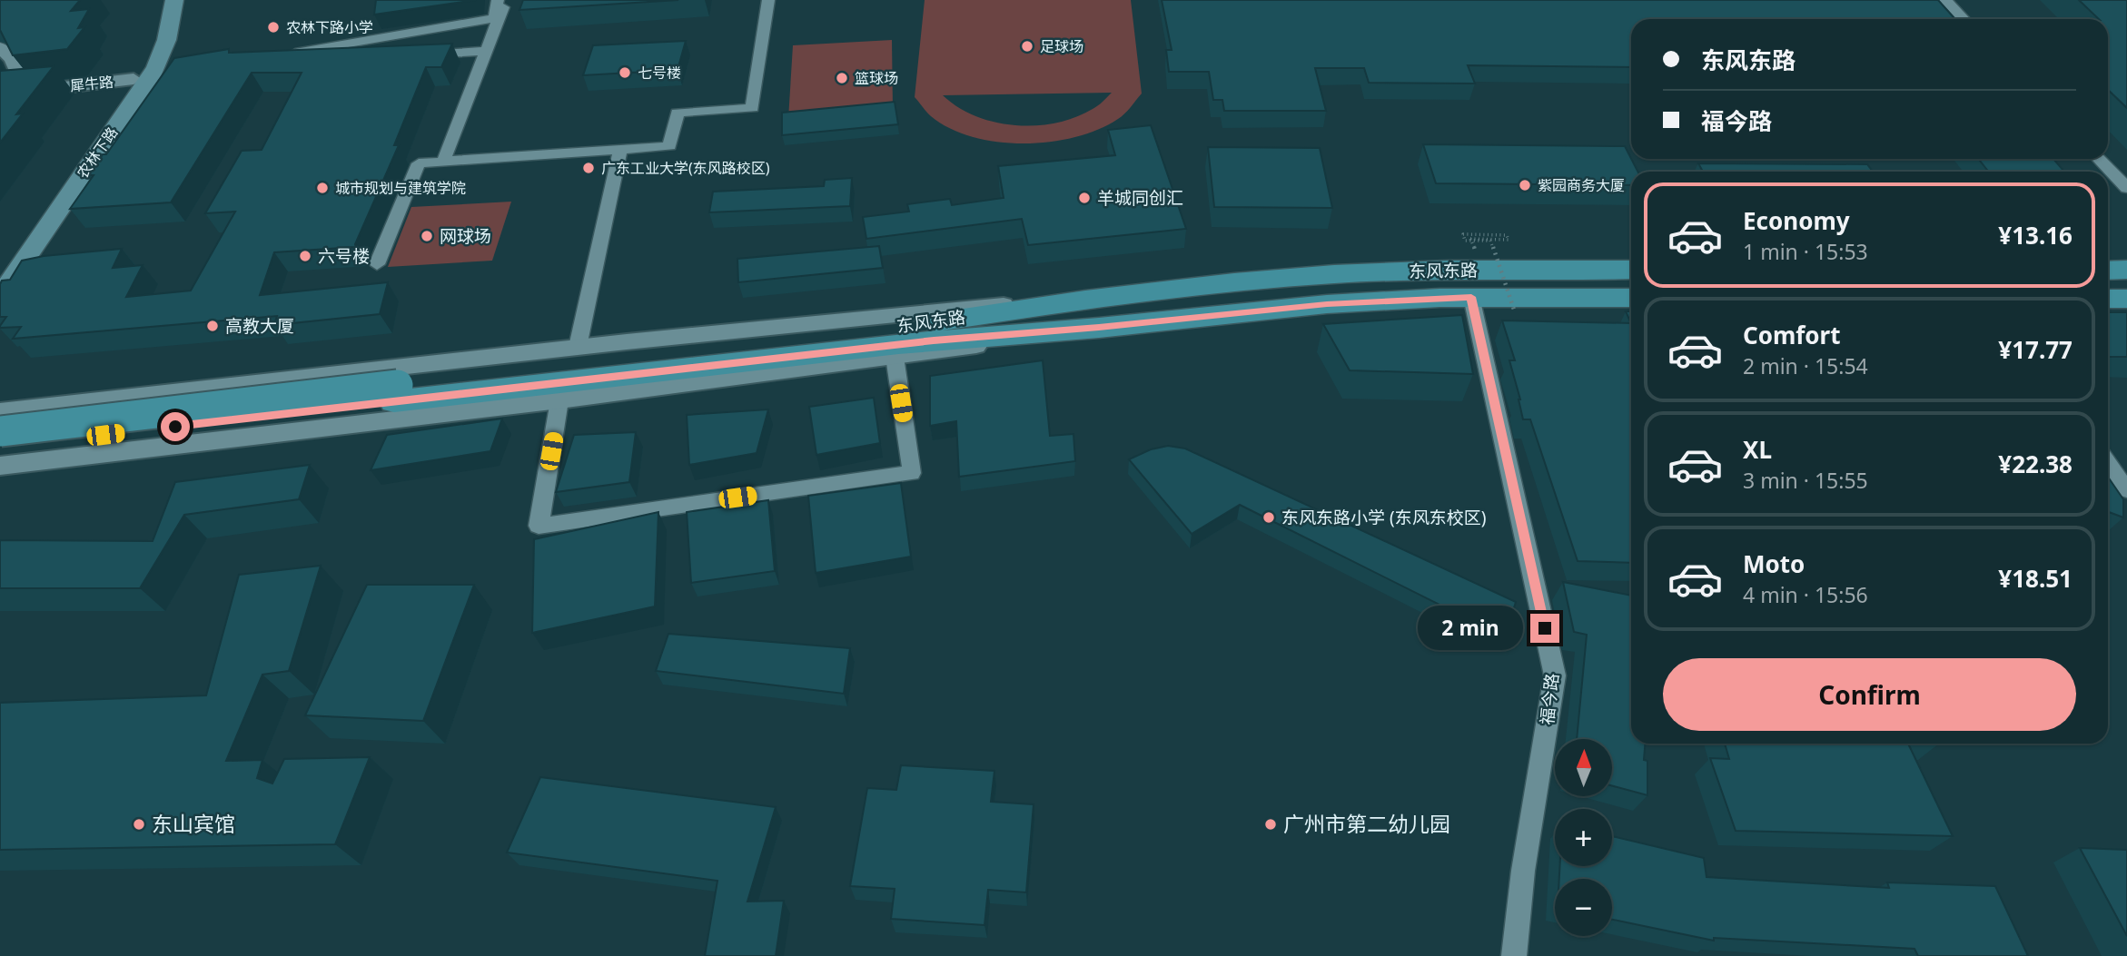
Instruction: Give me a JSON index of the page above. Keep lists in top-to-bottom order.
{
  "streets": {
    "highway": ["东风东路"],
    "main road": ["农林下路"],
    "street": ["犀牛路", "福今路"]
  },
  "crossings": [
    ["犀牛路", "农林下路"],
    ["东风东路", "福今路"]
  ],
  "places": [
    "农林下路小学",
    "足球场",
    "七号楼",
    "篮球场",
    "广东工业大学(东风路校区)",
    "紫园商务大厦",
    "城市规划与建筑学院",
    "羊城同创汇",
    "网球场",
    "六号楼",
    "高教大厦",
    "东风东路小学 (东风东校区)",
    "东山宾馆",
    "广州市第二幼儿园"
  ],
  "north": "top",
  "page": {
    "banner": ["东风东路", "福今路"],
    "list": [
      {
        "name": "Economy",
        "note": "1 min · 15:53",
        "value": "¥13.16"
      },
      {
        "name": "Comfort",
        "note": "2 min · 15:54",
        "value": "¥17.77"
      },
      {
        "name": "XL",
        "note": "3 min · 15:55",
        "value": "¥22.38"
      },
      {
        "name": "Moto",
        "note": "4 min · 15:56",
        "value": "¥18.51"
      }
    ],
    "bubble": "2 min",
    "buttons": "Confirm",
    "map_buttons": ["+", "−"]
  }
}
